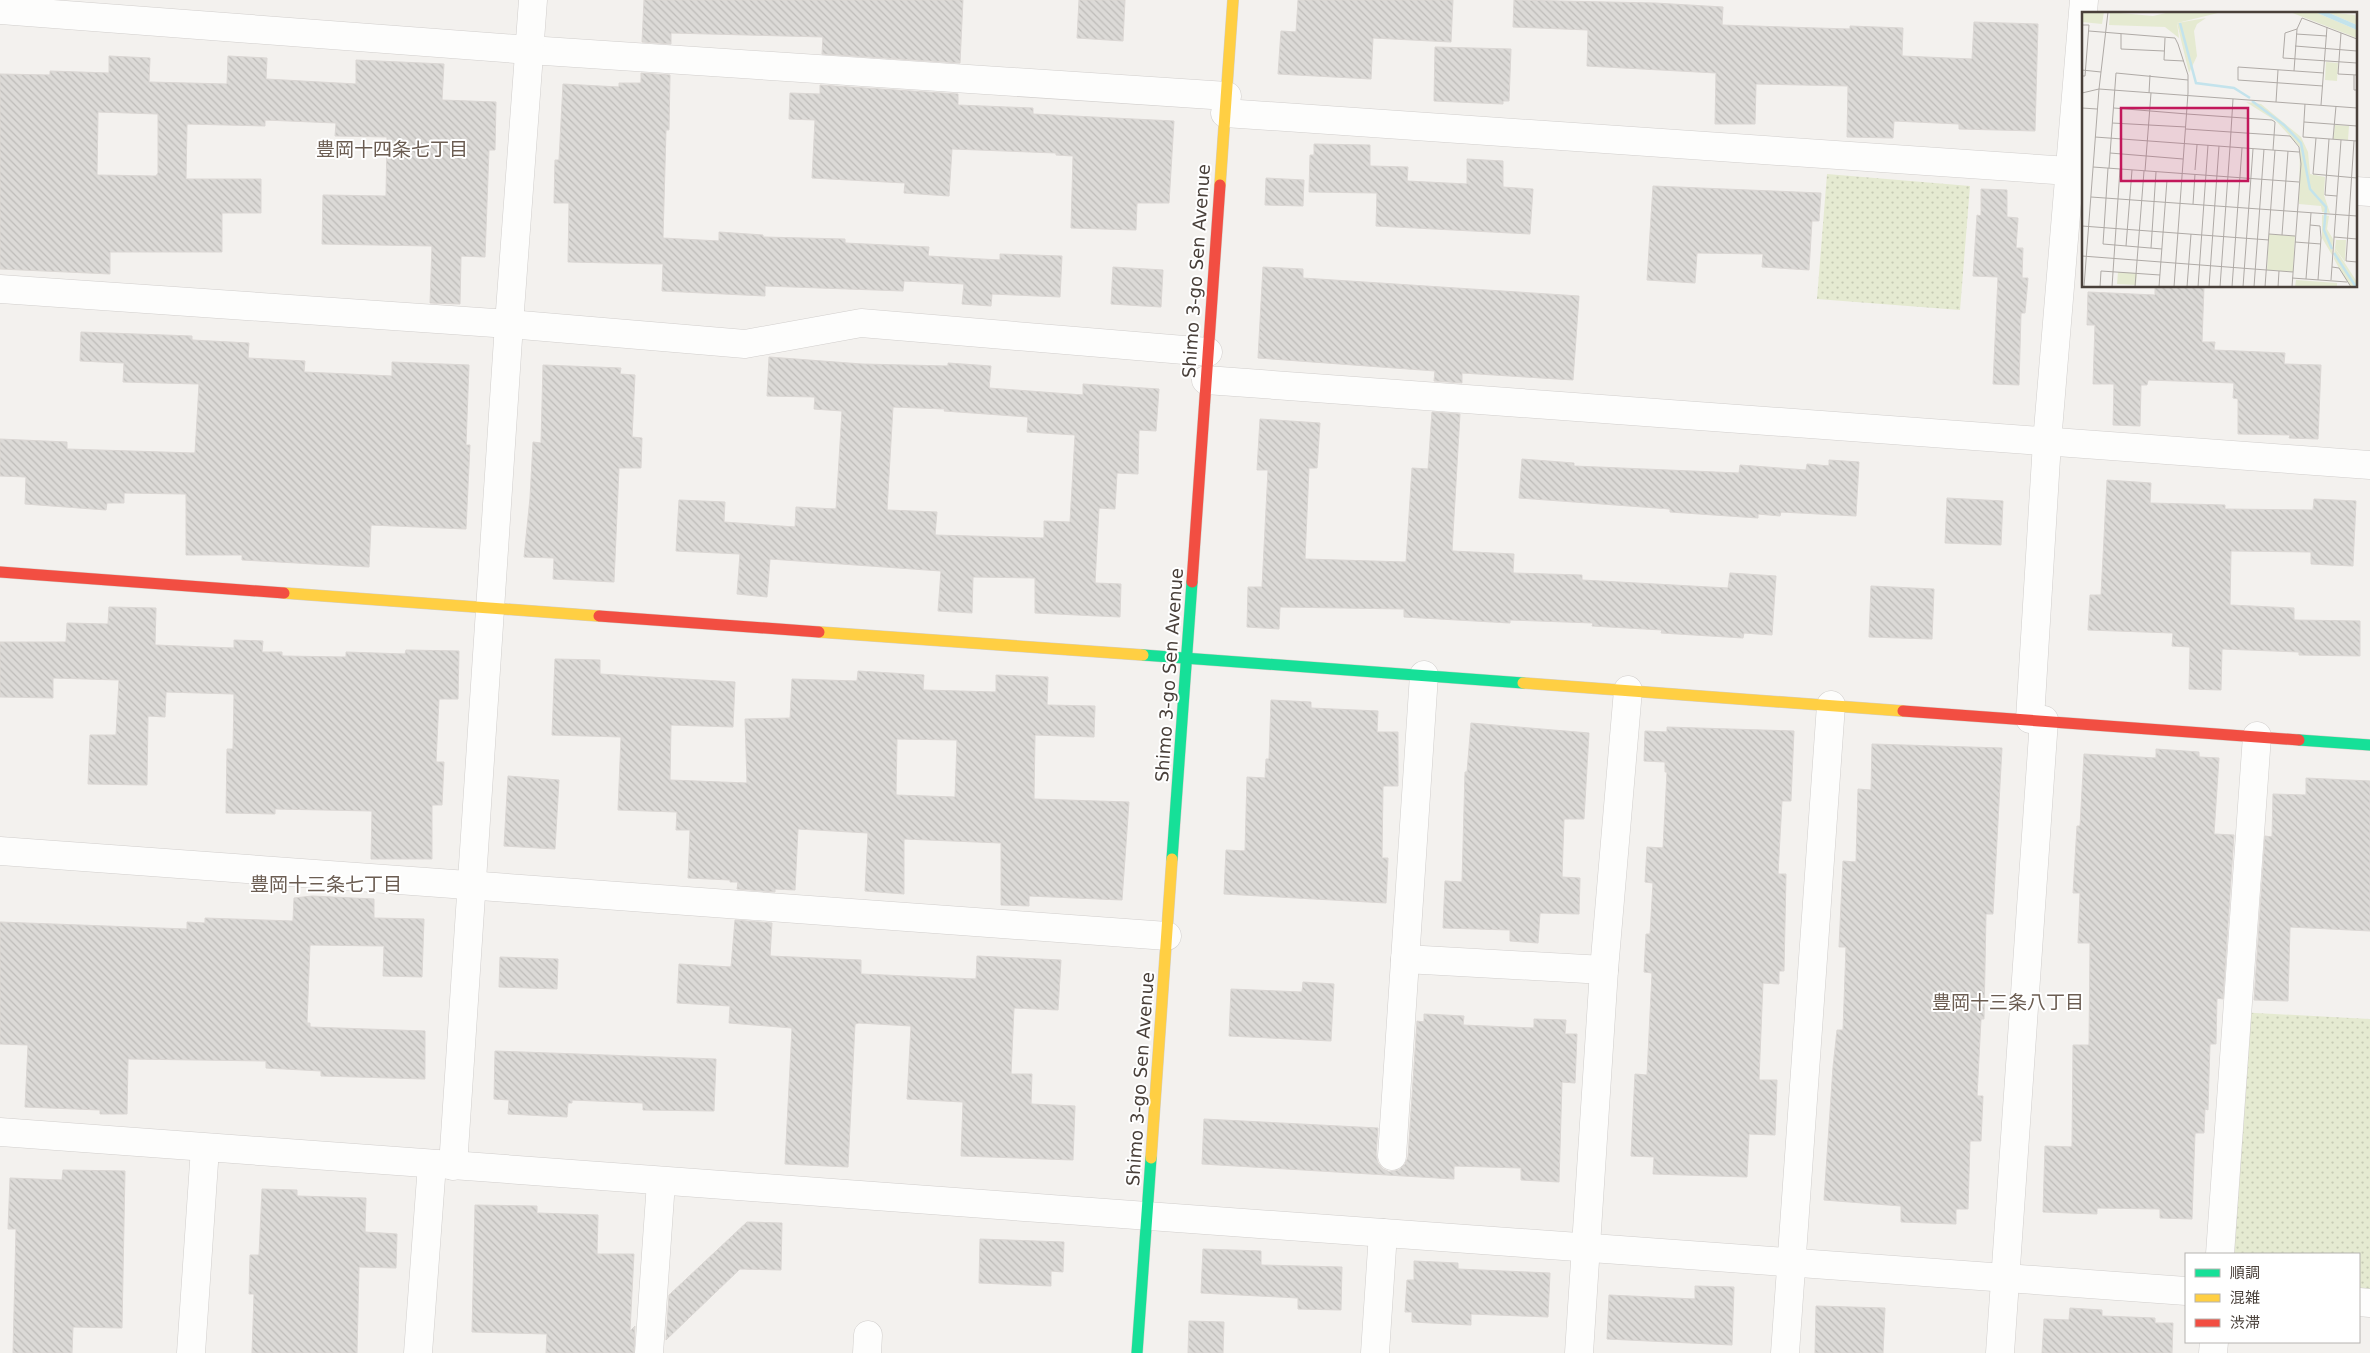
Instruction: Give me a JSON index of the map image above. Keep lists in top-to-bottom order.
{
  "streets": {
    "street": ["Shimo 3-go Sen Avenue"]
  },
  "districts": ["豊岡十四条七丁目", "豊岡十三条七丁目", "豊岡十三条八丁目"],
  "legend": ["順調", "混雑", "渋滞"]
}
